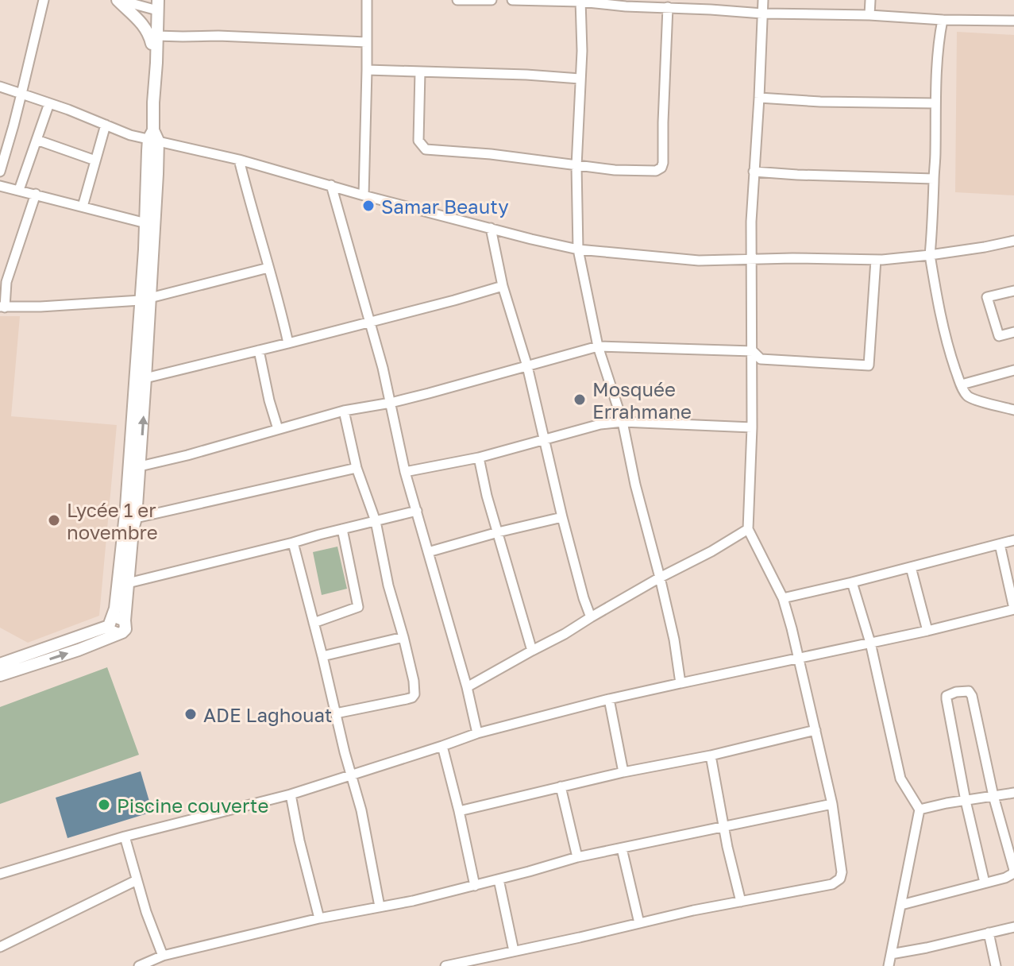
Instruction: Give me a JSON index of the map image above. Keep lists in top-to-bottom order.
{
  "places": [
    "Samar Beauty",
    "Mosquée Errahmane",
    "Lycée 1 er novembre",
    "ADE Laghouat",
    "Piscine couverte"
  ]
}
